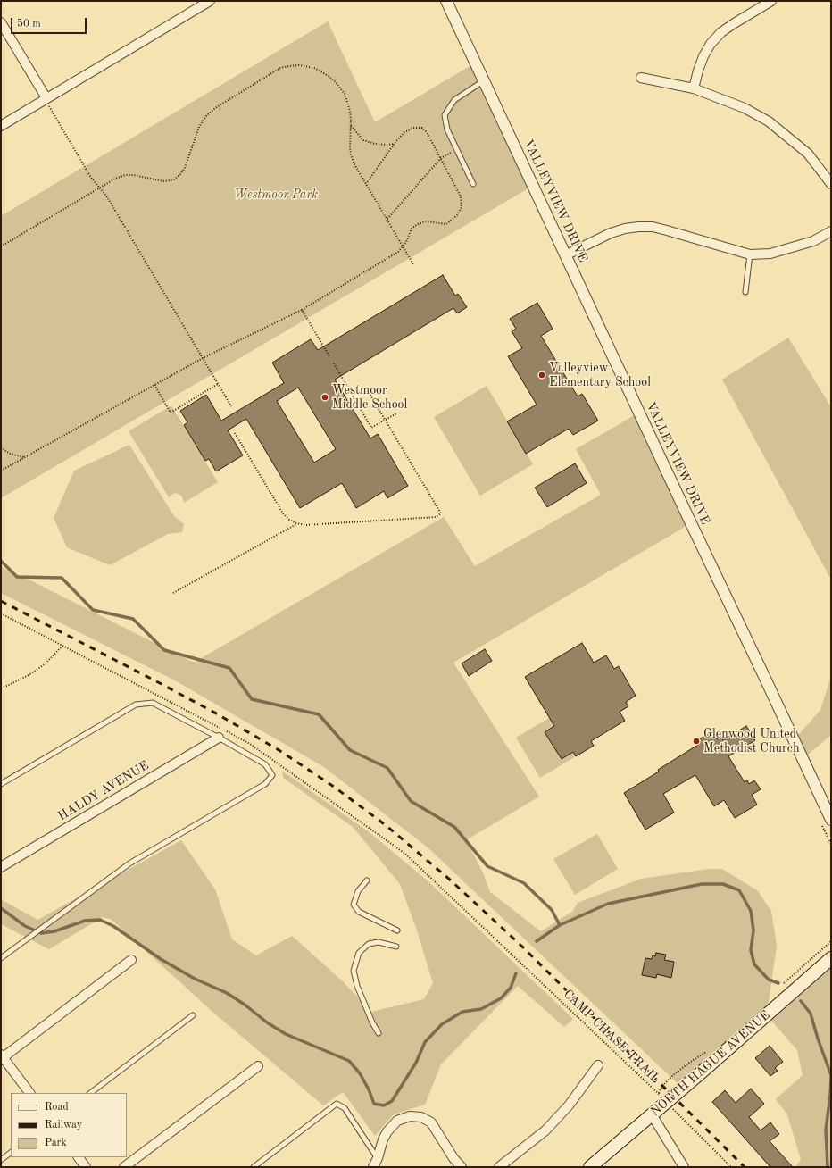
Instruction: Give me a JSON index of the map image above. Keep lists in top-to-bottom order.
{
  "streets": {
    "main road": ["NORTH HAGUE AVENUE"],
    "street": ["VALLEYVIEW DRIVE", "HALDY AVENUE"],
    "path": ["CAMP CHASE TRAIL"]
  },
  "crossings": [
    ["CAMP CHASE TRAIL", "NORTH HAGUE AVENUE"]
  ],
  "parks": ["Westmoor Park"],
  "places": ["Valleyview Elementary School", "Westmoor Middle School", "Glenwood United Methodist Church"],
  "legend": ["Road", "Railway", "Park"],
  "scale_bar": "50 m"
}
